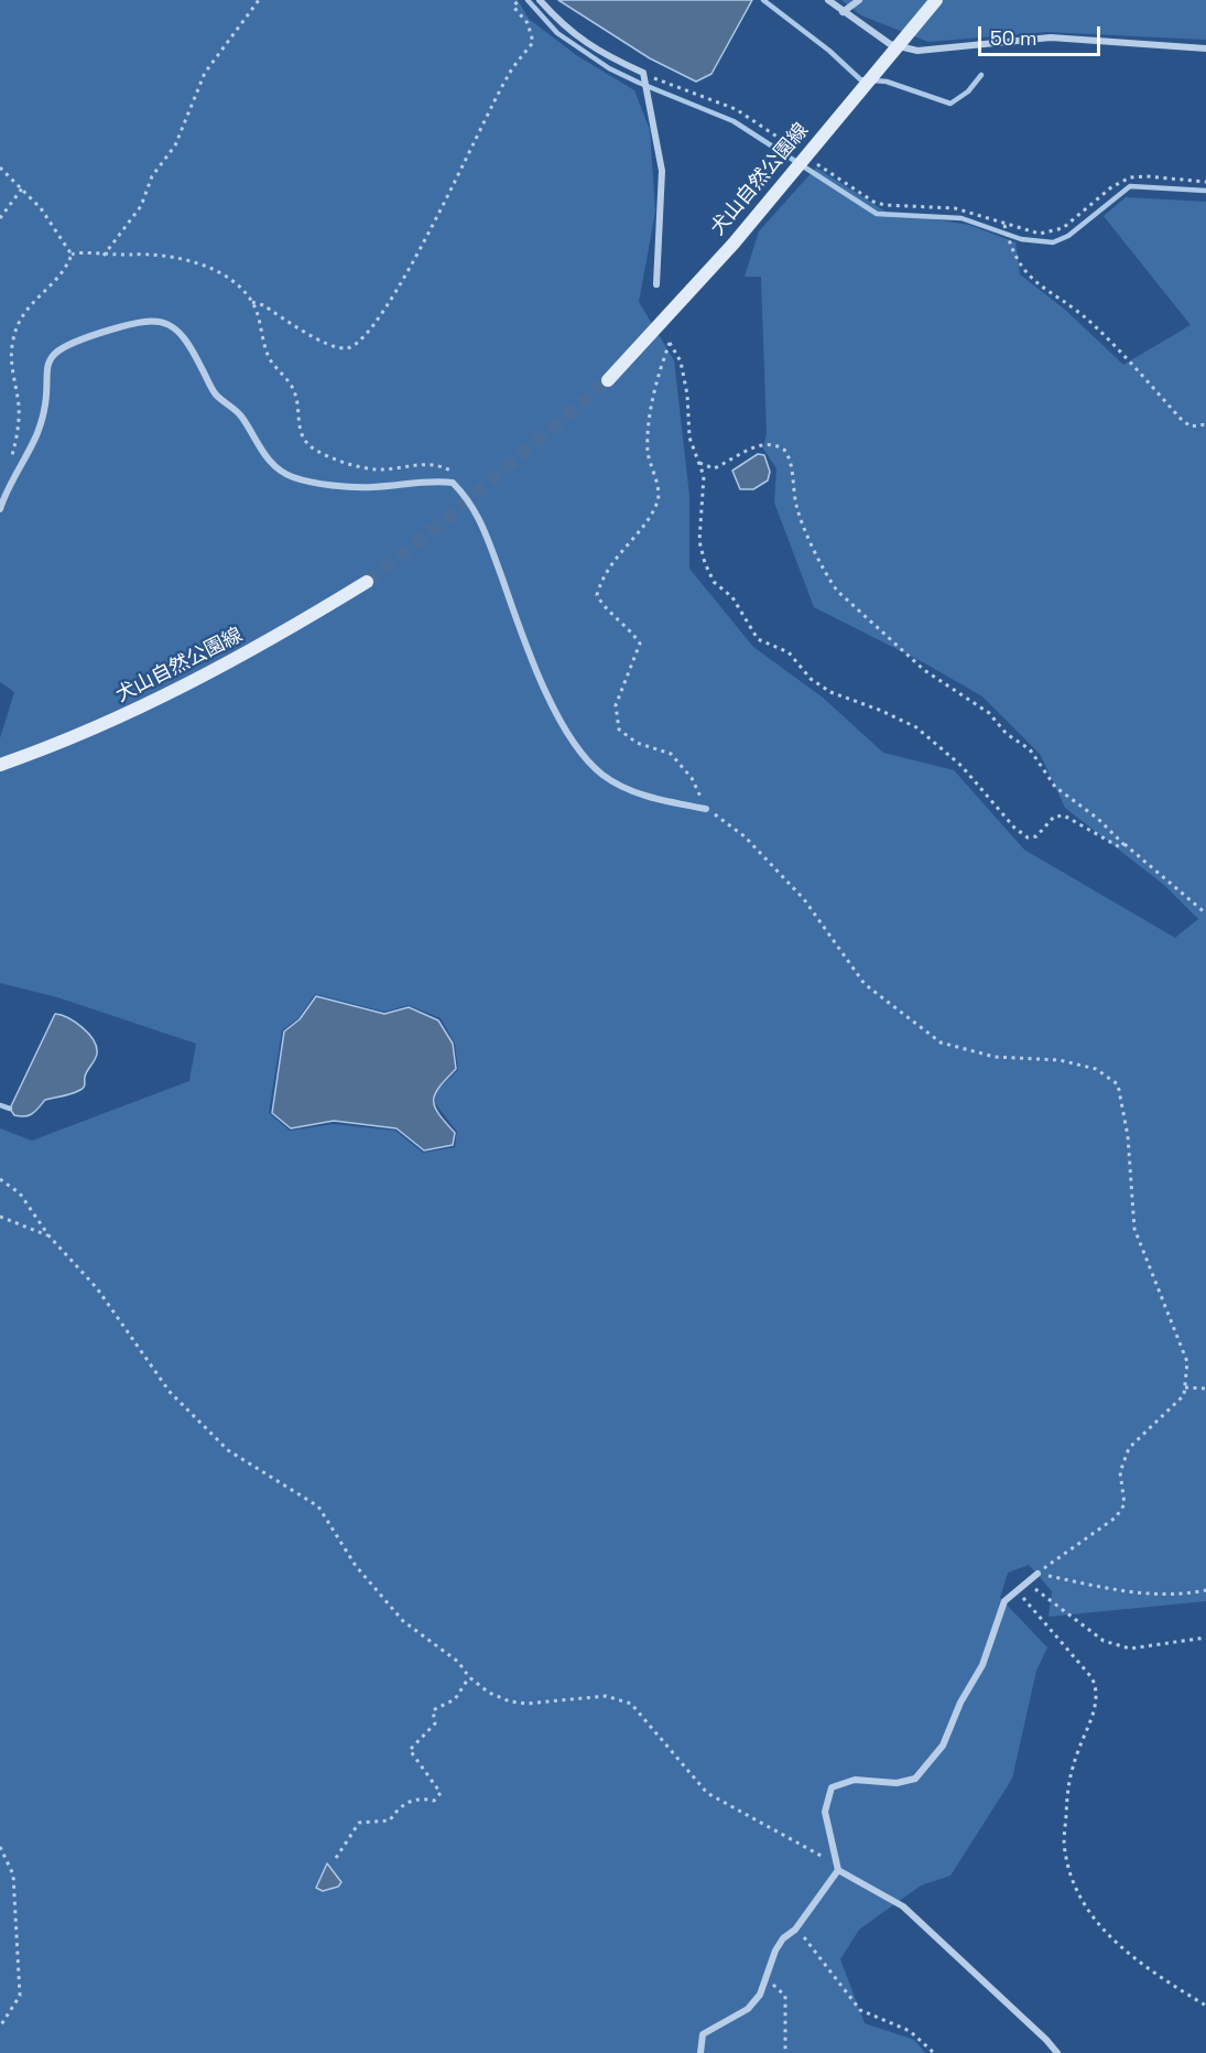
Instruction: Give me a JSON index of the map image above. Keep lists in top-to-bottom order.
{
  "streets": {
    "main road": ["犬山自然公園線"]
  },
  "scale_bar": "50 m"
}
